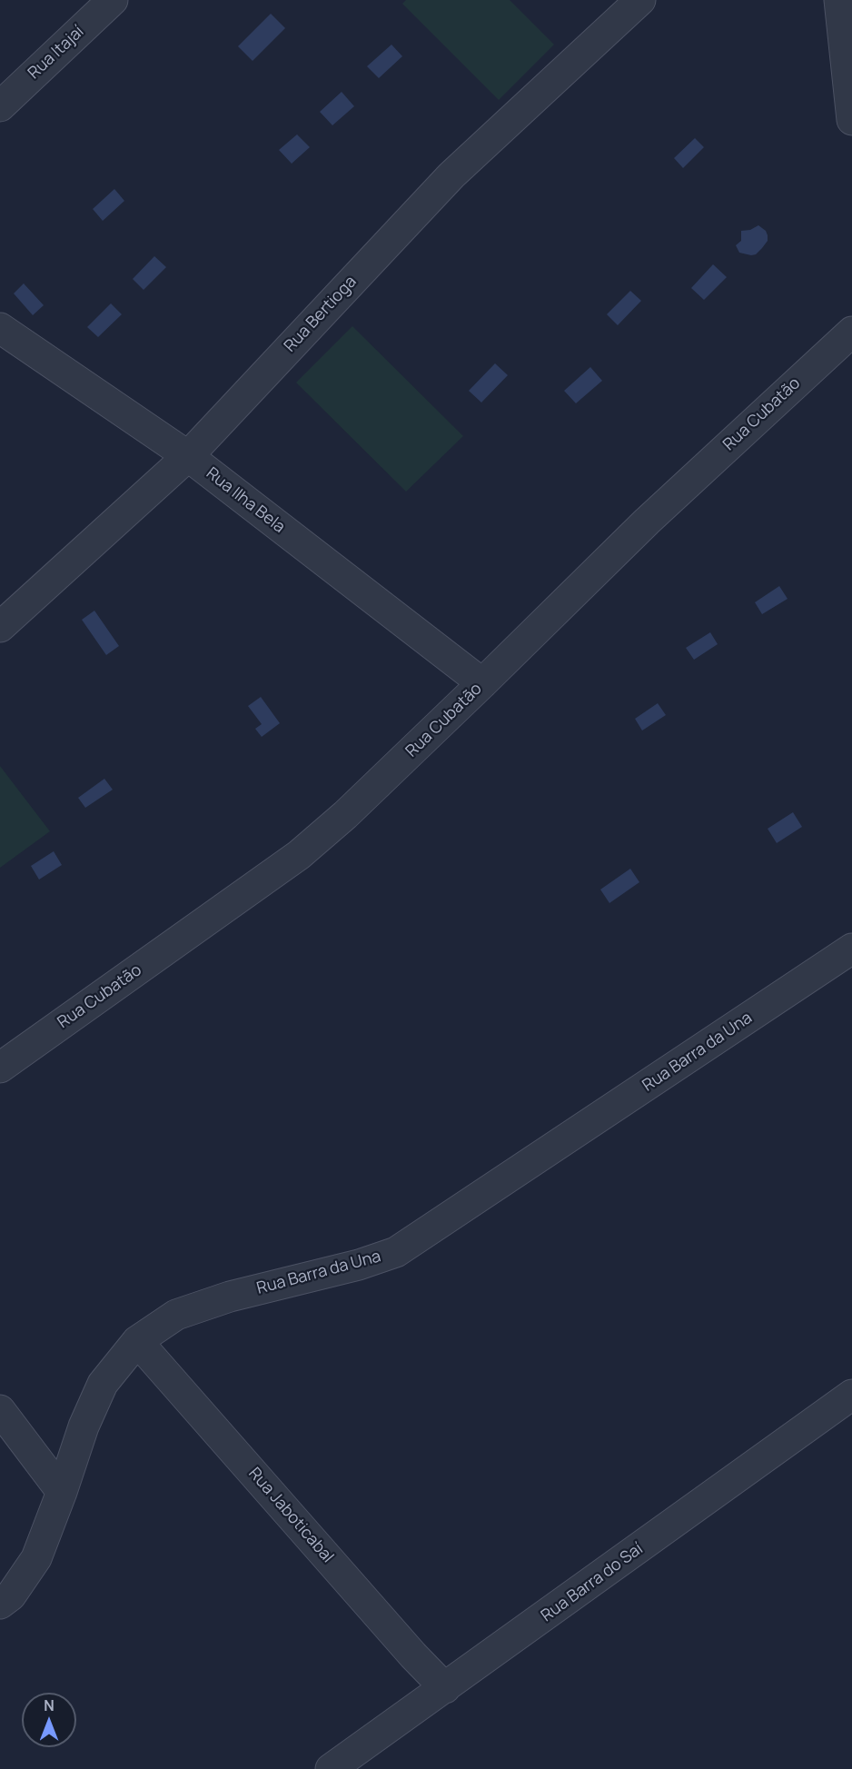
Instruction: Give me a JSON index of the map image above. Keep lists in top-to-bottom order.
{
  "streets": {
    "street": [
      "Rua Itajaí",
      "Rua Bertioga",
      "Rua Cubatão",
      "Rua Ilha Bela",
      "Rua Barra da Una",
      "Rua Jaboticabal",
      "Rua Barra do Saí"
    ]
  },
  "crossings": [
    ["Rua Bertioga", "Rua Ilha Bela"],
    ["Rua Cubatão", "Rua Ilha Bela"],
    ["Rua Barra da Una", "Rua Jaboticabal"],
    ["Rua Jaboticabal", "Rua Barra do Saí"]
  ],
  "north": "top"
}
